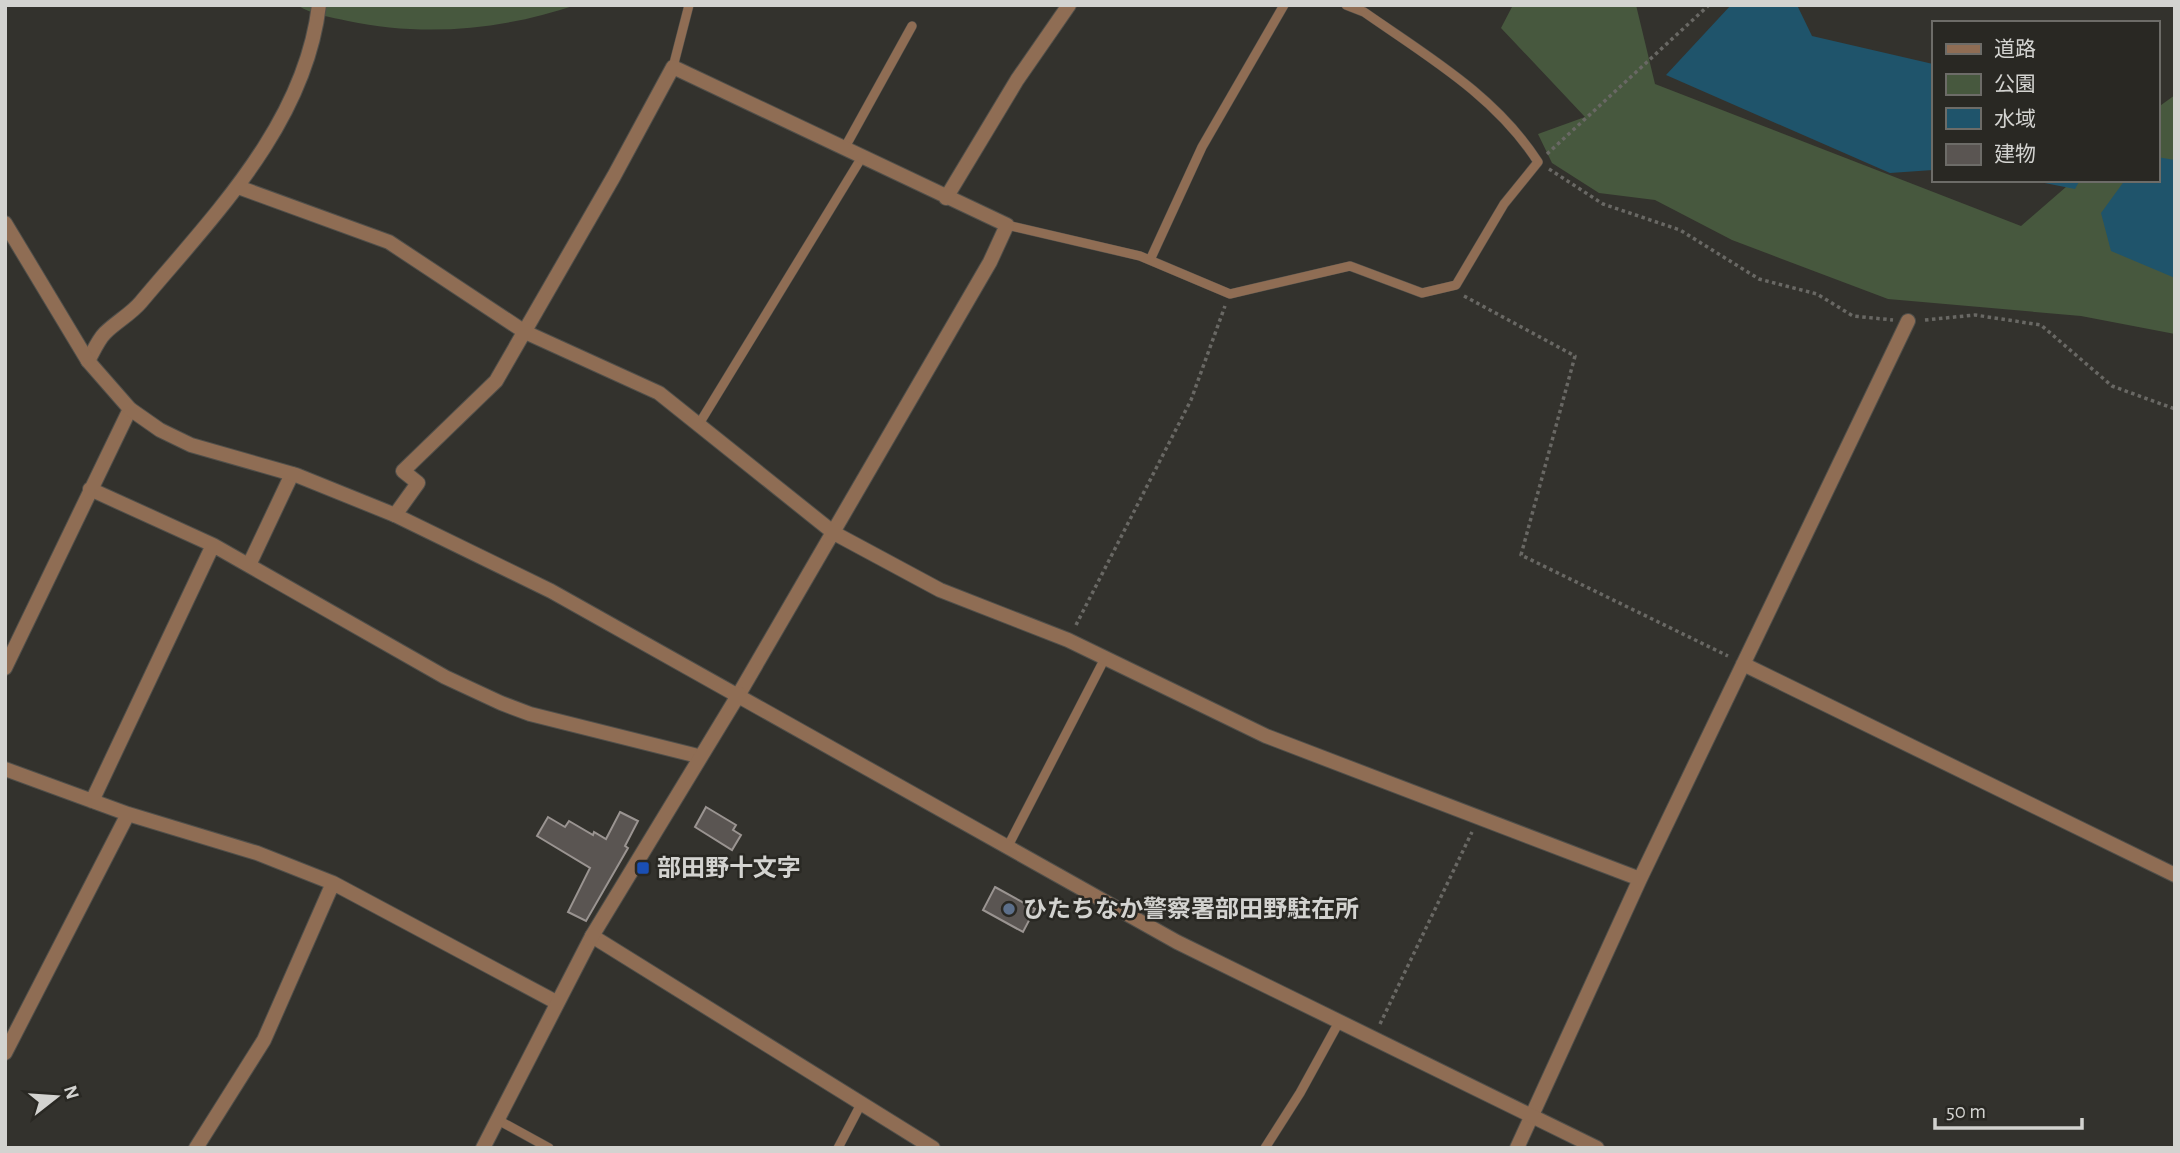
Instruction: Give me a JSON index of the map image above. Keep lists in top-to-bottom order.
{
  "places": {
    "transit": ["部田野十文字"],
    "other": ["ひたちなか警察署部田野駐在所"]
  },
  "legend": [
    "道路",
    "公園",
    "水域",
    "建物"
  ],
  "scale_bar": "50 m",
  "north": "right"
}
